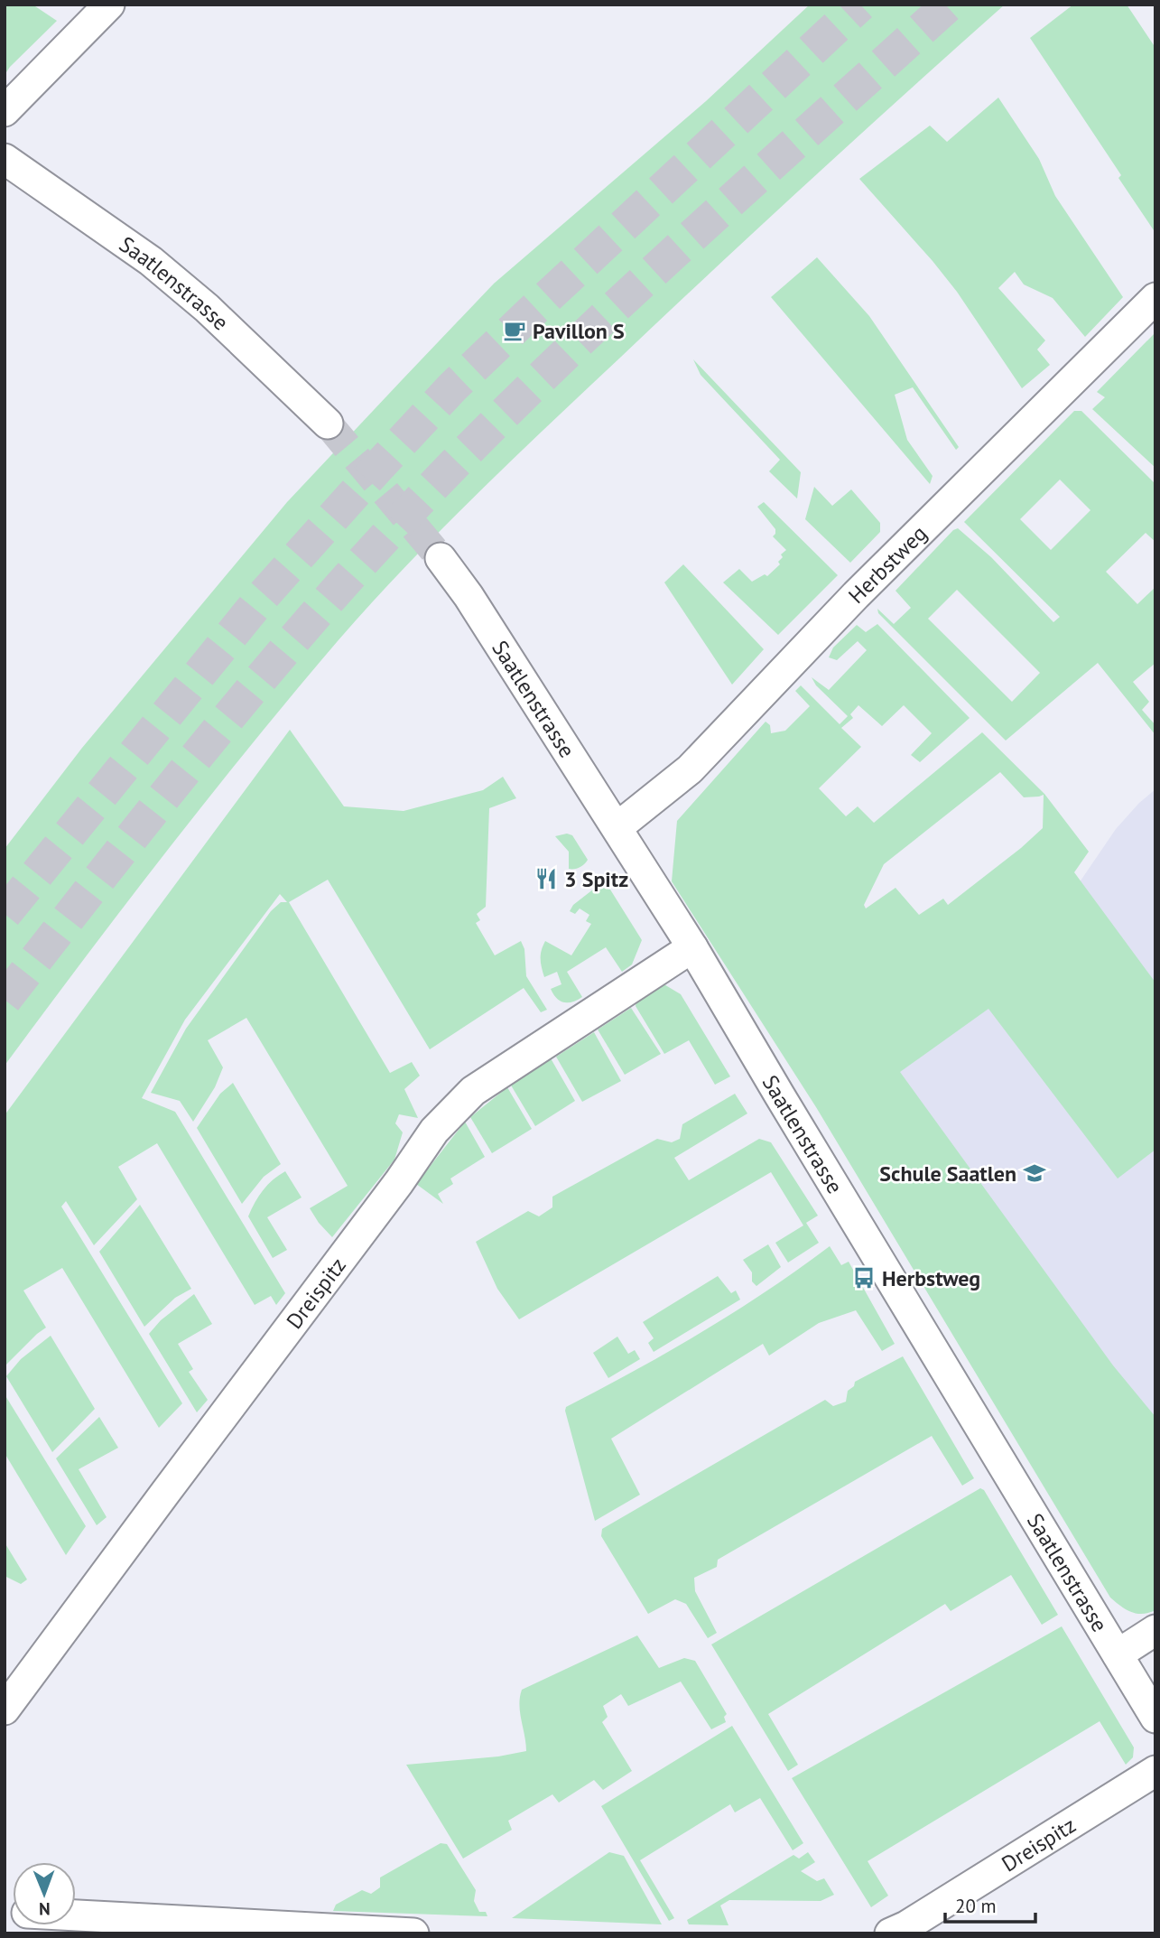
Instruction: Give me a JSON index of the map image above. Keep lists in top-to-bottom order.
{
  "streets": {
    "street": ["Saatlenstrasse", "Herbstweg", "Dreispitz"]
  },
  "crossings": [
    ["Saatlenstrasse", "Herbstweg"],
    ["Saatlenstrasse", "Dreispitz"]
  ],
  "places": {
    "cafe": ["Pavillon S"],
    "restaurant": ["3 Spitz"],
    "school or university": ["Schule Saatlen"],
    "bus stop": ["Herbstweg"]
  },
  "scale_bar": "20 m",
  "north": "bottom"
}
